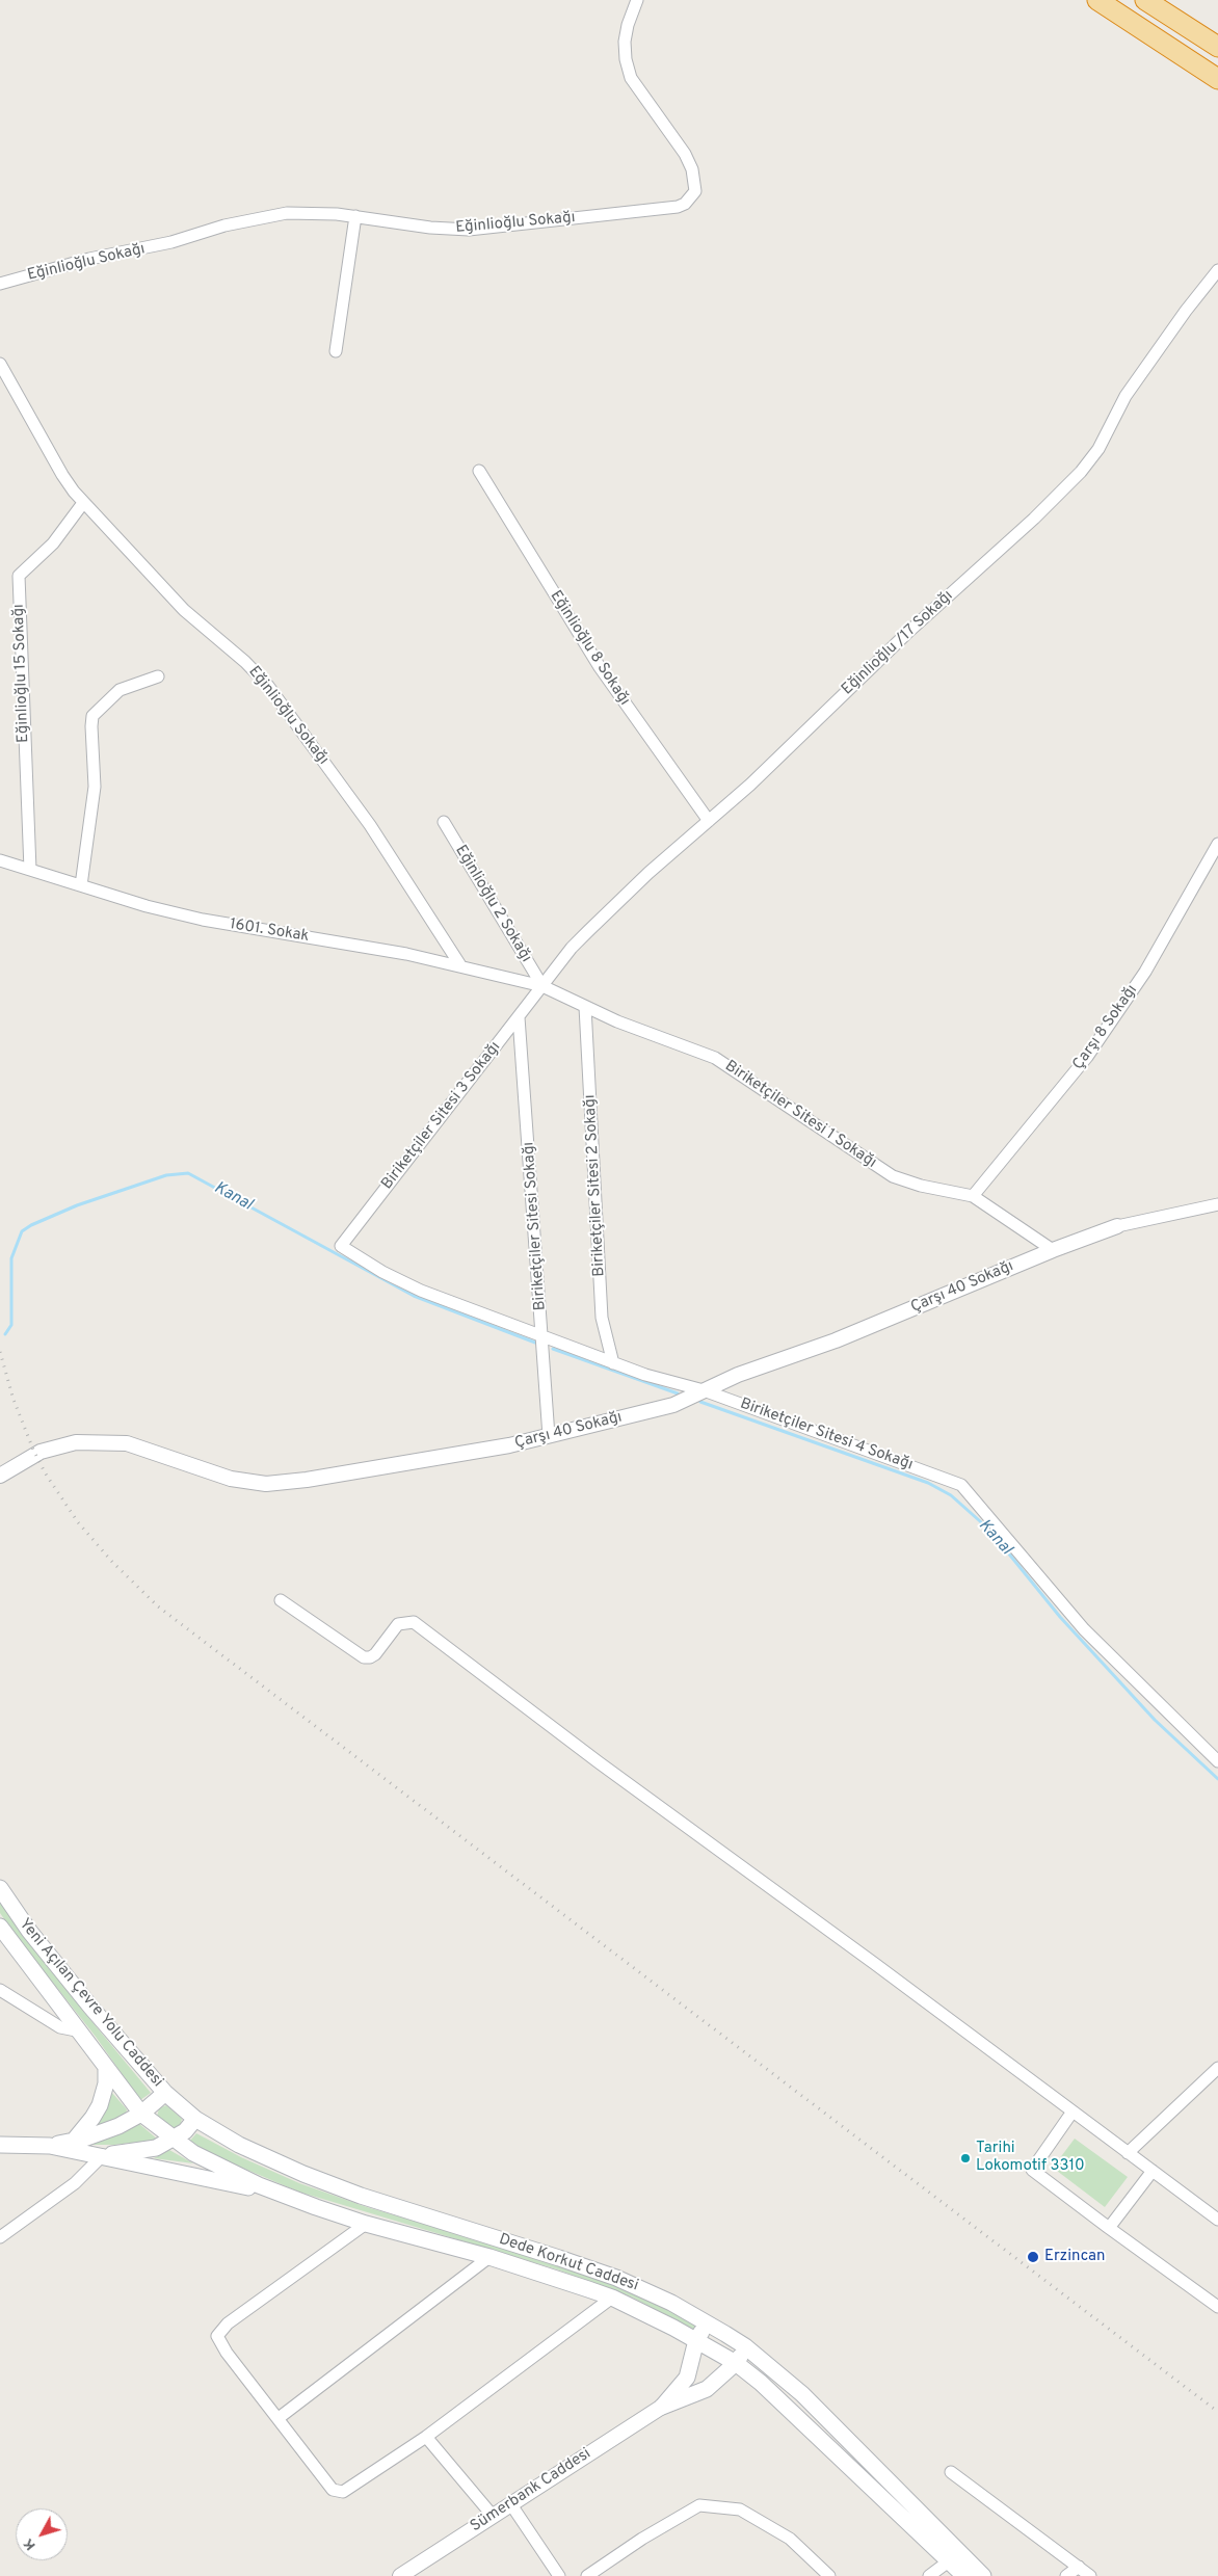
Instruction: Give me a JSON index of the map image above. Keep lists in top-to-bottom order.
{
  "streets": {
    "main road": ["Yeni Açılan Çevre Yolu Caddesi", "Dede Korkut Caddesi"],
    "street": [
      "Eğinlioğlu Sokağı",
      "Eğinlioğlu /17 Sokağı",
      "Eğinlioğlu 8 Sokağı",
      "Eğinlioğlu 15 Sokağı",
      "Eğinlioğlu 2 Sokağı",
      "1601. Sokak",
      "Çarşı 8 Sokağı",
      "Biriketçiler Sitesi 1 Sokağı",
      "Biriketçiler Sitesi 3 Sokağı",
      "Biriketçiler Sitesi 2 Sokağı",
      "Biriketçiler Sitesi Sokağı",
      "Çarşı 40 Sokağı",
      "Biriketçiler Sitesi 4 Sokağı",
      "Sümerbank Caddesi"
    ]
  },
  "crossings": [
    ["Eğinlioğlu Sokağı", "Eğinlioğlu 15 Sokağı"],
    ["Eğinlioğlu Sokağı", "1601. Sokak"],
    ["Eğinlioğlu /17 Sokağı", "Eğinlioğlu 8 Sokağı"],
    ["Eğinlioğlu /17 Sokağı", "Eğinlioğlu 2 Sokağı"],
    ["Eğinlioğlu /17 Sokağı", "1601. Sokak"],
    ["Eğinlioğlu /17 Sokağı", "Biriketçiler Sitesi 1 Sokağı"],
    ["Eğinlioğlu /17 Sokağı", "Biriketçiler Sitesi 3 Sokağı"],
    ["Eğinlioğlu 15 Sokağı", "1601. Sokak"],
    ["Eğinlioğlu 2 Sokağı", "1601. Sokak"],
    ["Eğinlioğlu 2 Sokağı", "Biriketçiler Sitesi 1 Sokağı"],
    ["Eğinlioğlu 2 Sokağı", "Biriketçiler Sitesi 3 Sokağı"],
    ["1601. Sokak", "Biriketçiler Sitesi 1 Sokağı"],
    ["1601. Sokak", "Biriketçiler Sitesi 3 Sokağı"],
    ["Çarşı 8 Sokağı", "Biriketçiler Sitesi 1 Sokağı"],
    ["Biriketçiler Sitesi 1 Sokağı", "Biriketçiler Sitesi 3 Sokağı"],
    ["Biriketçiler Sitesi 1 Sokağı", "Biriketçiler Sitesi 2 Sokağı"],
    ["Biriketçiler Sitesi 1 Sokağı", "Çarşı 40 Sokağı"],
    ["Biriketçiler Sitesi 3 Sokağı", "Biriketçiler Sitesi Sokağı"],
    ["Biriketçiler Sitesi 3 Sokağı", "Biriketçiler Sitesi 4 Sokağı"],
    ["Biriketçiler Sitesi 2 Sokağı", "Biriketçiler Sitesi 4 Sokağı"],
    ["Biriketçiler Sitesi Sokağı", "Çarşı 40 Sokağı"],
    ["Biriketçiler Sitesi Sokağı", "Biriketçiler Sitesi 4 Sokağı"],
    ["Çarşı 40 Sokağı", "Biriketçiler Sitesi 4 Sokağı"],
    ["Yeni Açılan Çevre Yolu Caddesi", "Dede Korkut Caddesi"]
  ],
  "water": ["Kanal"],
  "places": ["Tarihi Lokomotif 3310", "Erzincan"],
  "north": "bottom left"
}
